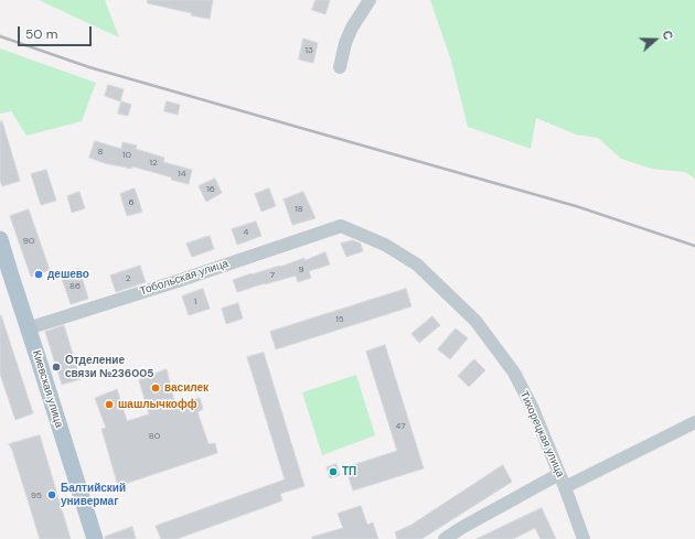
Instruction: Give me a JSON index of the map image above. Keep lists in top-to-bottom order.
{
  "streets": {
    "main road": ["Киевская улица"],
    "street": ["Тобольская улица", "Тихорецкая улица"]
  },
  "crossings": [
    ["Тобольская улица", "Киевская улица"],
    ["Тобольская улица", "Тихорецкая улица"]
  ],
  "places": [
    "дешево",
    "Отделение связи №236005",
    "василек",
    "шашлычкофф",
    "ТП",
    "Балтийский универмаг"
  ],
  "house_numbers": [
    "13",
    "8",
    "10",
    "12",
    "14",
    "16",
    "6",
    "18",
    "4",
    "90",
    "9",
    "7",
    "2",
    "86",
    "1",
    "15",
    "47",
    "80",
    "95"
  ],
  "scale_bar": "50 m",
  "north": "right"
}
